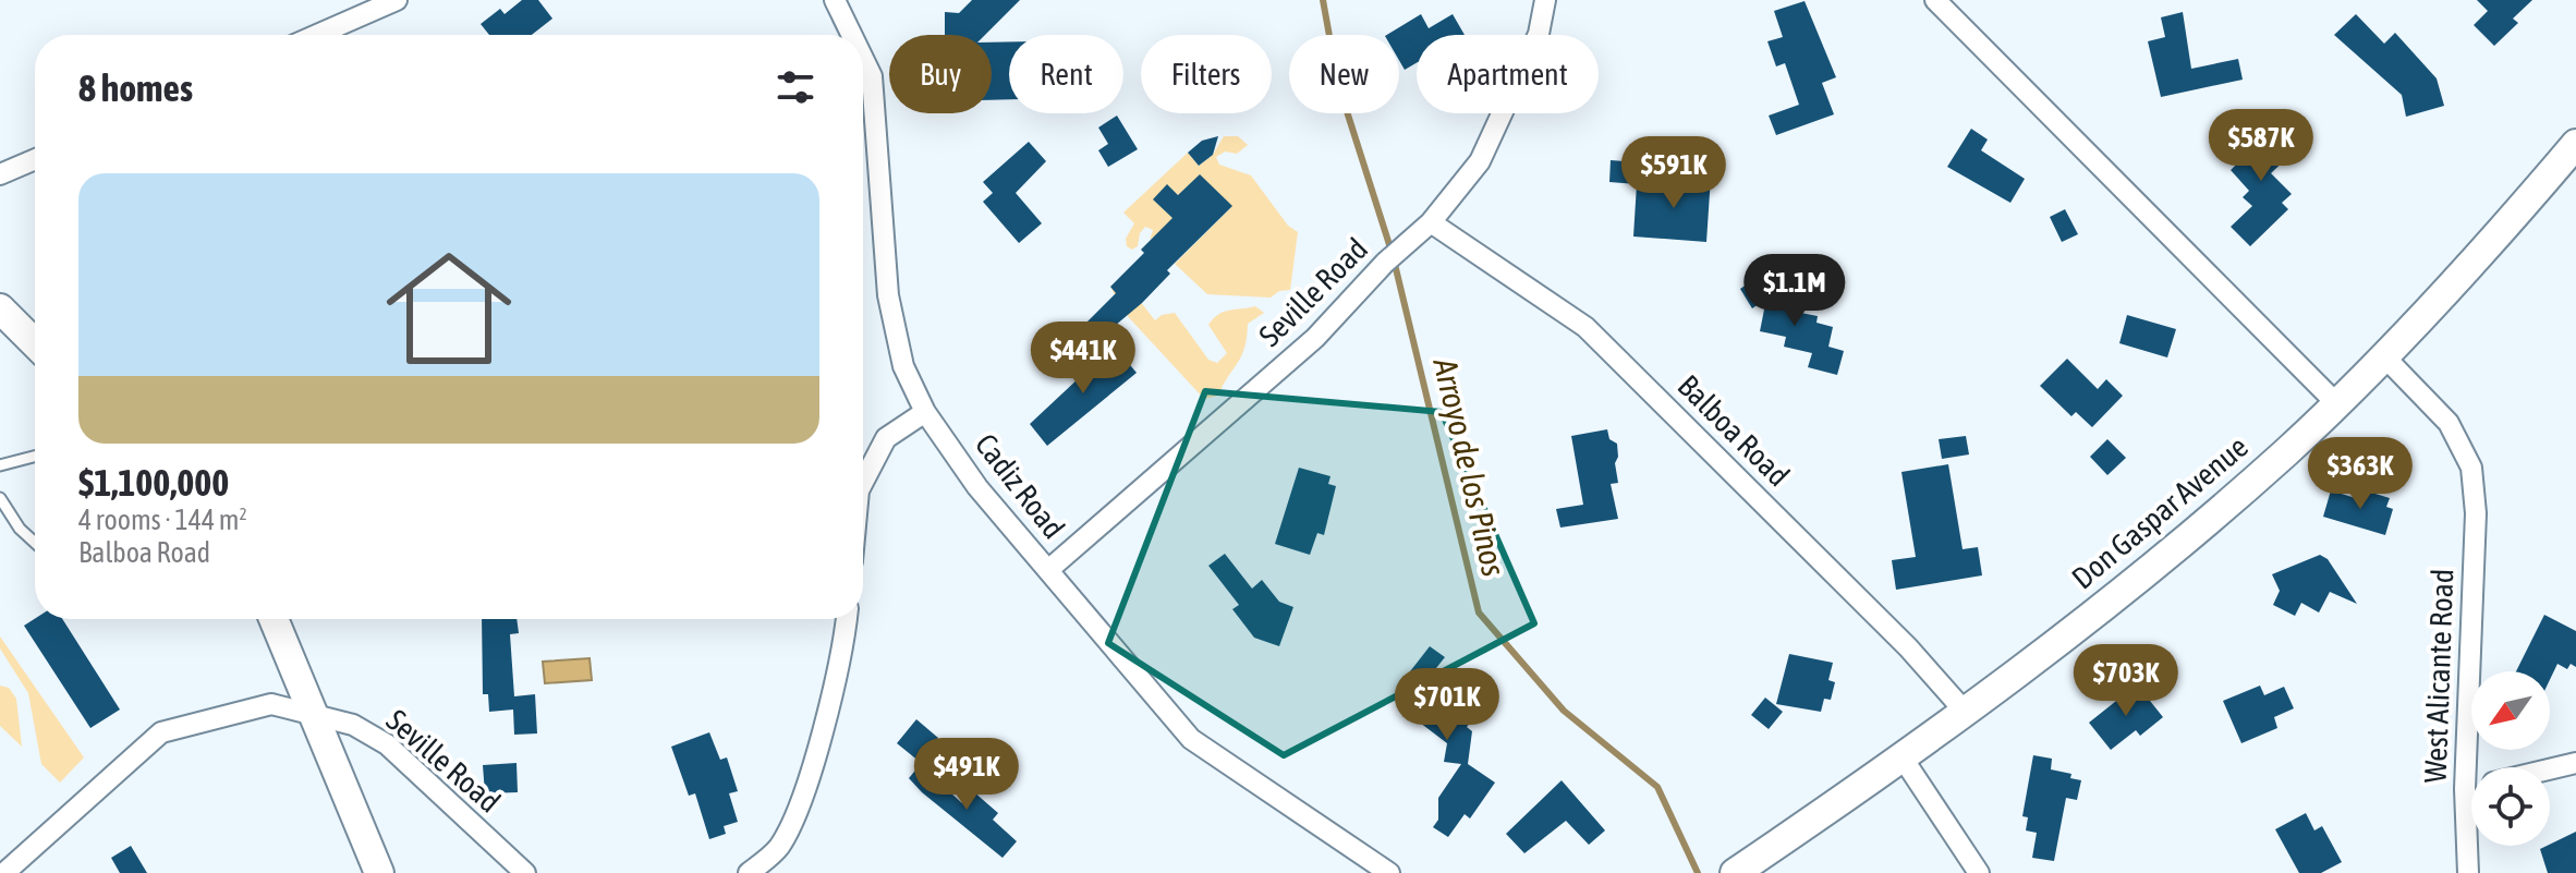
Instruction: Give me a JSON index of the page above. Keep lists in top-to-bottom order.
{
  "streets": {
    "street": [
      "Seville Road",
      "Balboa Road",
      "Cadiz Road",
      "Don Gaspar Avenue",
      "West Alicante Road"
    ]
  },
  "crossings": [
    ["Seville Road", "Balboa Road"],
    ["Seville Road", "Cadiz Road"],
    ["Balboa Road", "Don Gaspar Avenue"],
    ["Don Gaspar Avenue", "West Alicante Road"]
  ],
  "water": ["Arroyo de los Pinos"],
  "north": "bottom left",
  "page": {
    "chip": [
      "Buy",
      "Rent",
      "Filters",
      "New",
      "Apartment"
    ],
    "heading": "8 homes",
    "price": [
      "$587K",
      "$591K",
      "$1.1M",
      "$441K",
      "$363K",
      "$703K",
      "$701K",
      "$491K"
    ],
    "list": [
      {
        "name": "$1,100,000",
        "note": "4 rooms · 144 m² · Balboa Road"
      }
    ]
  }
}
